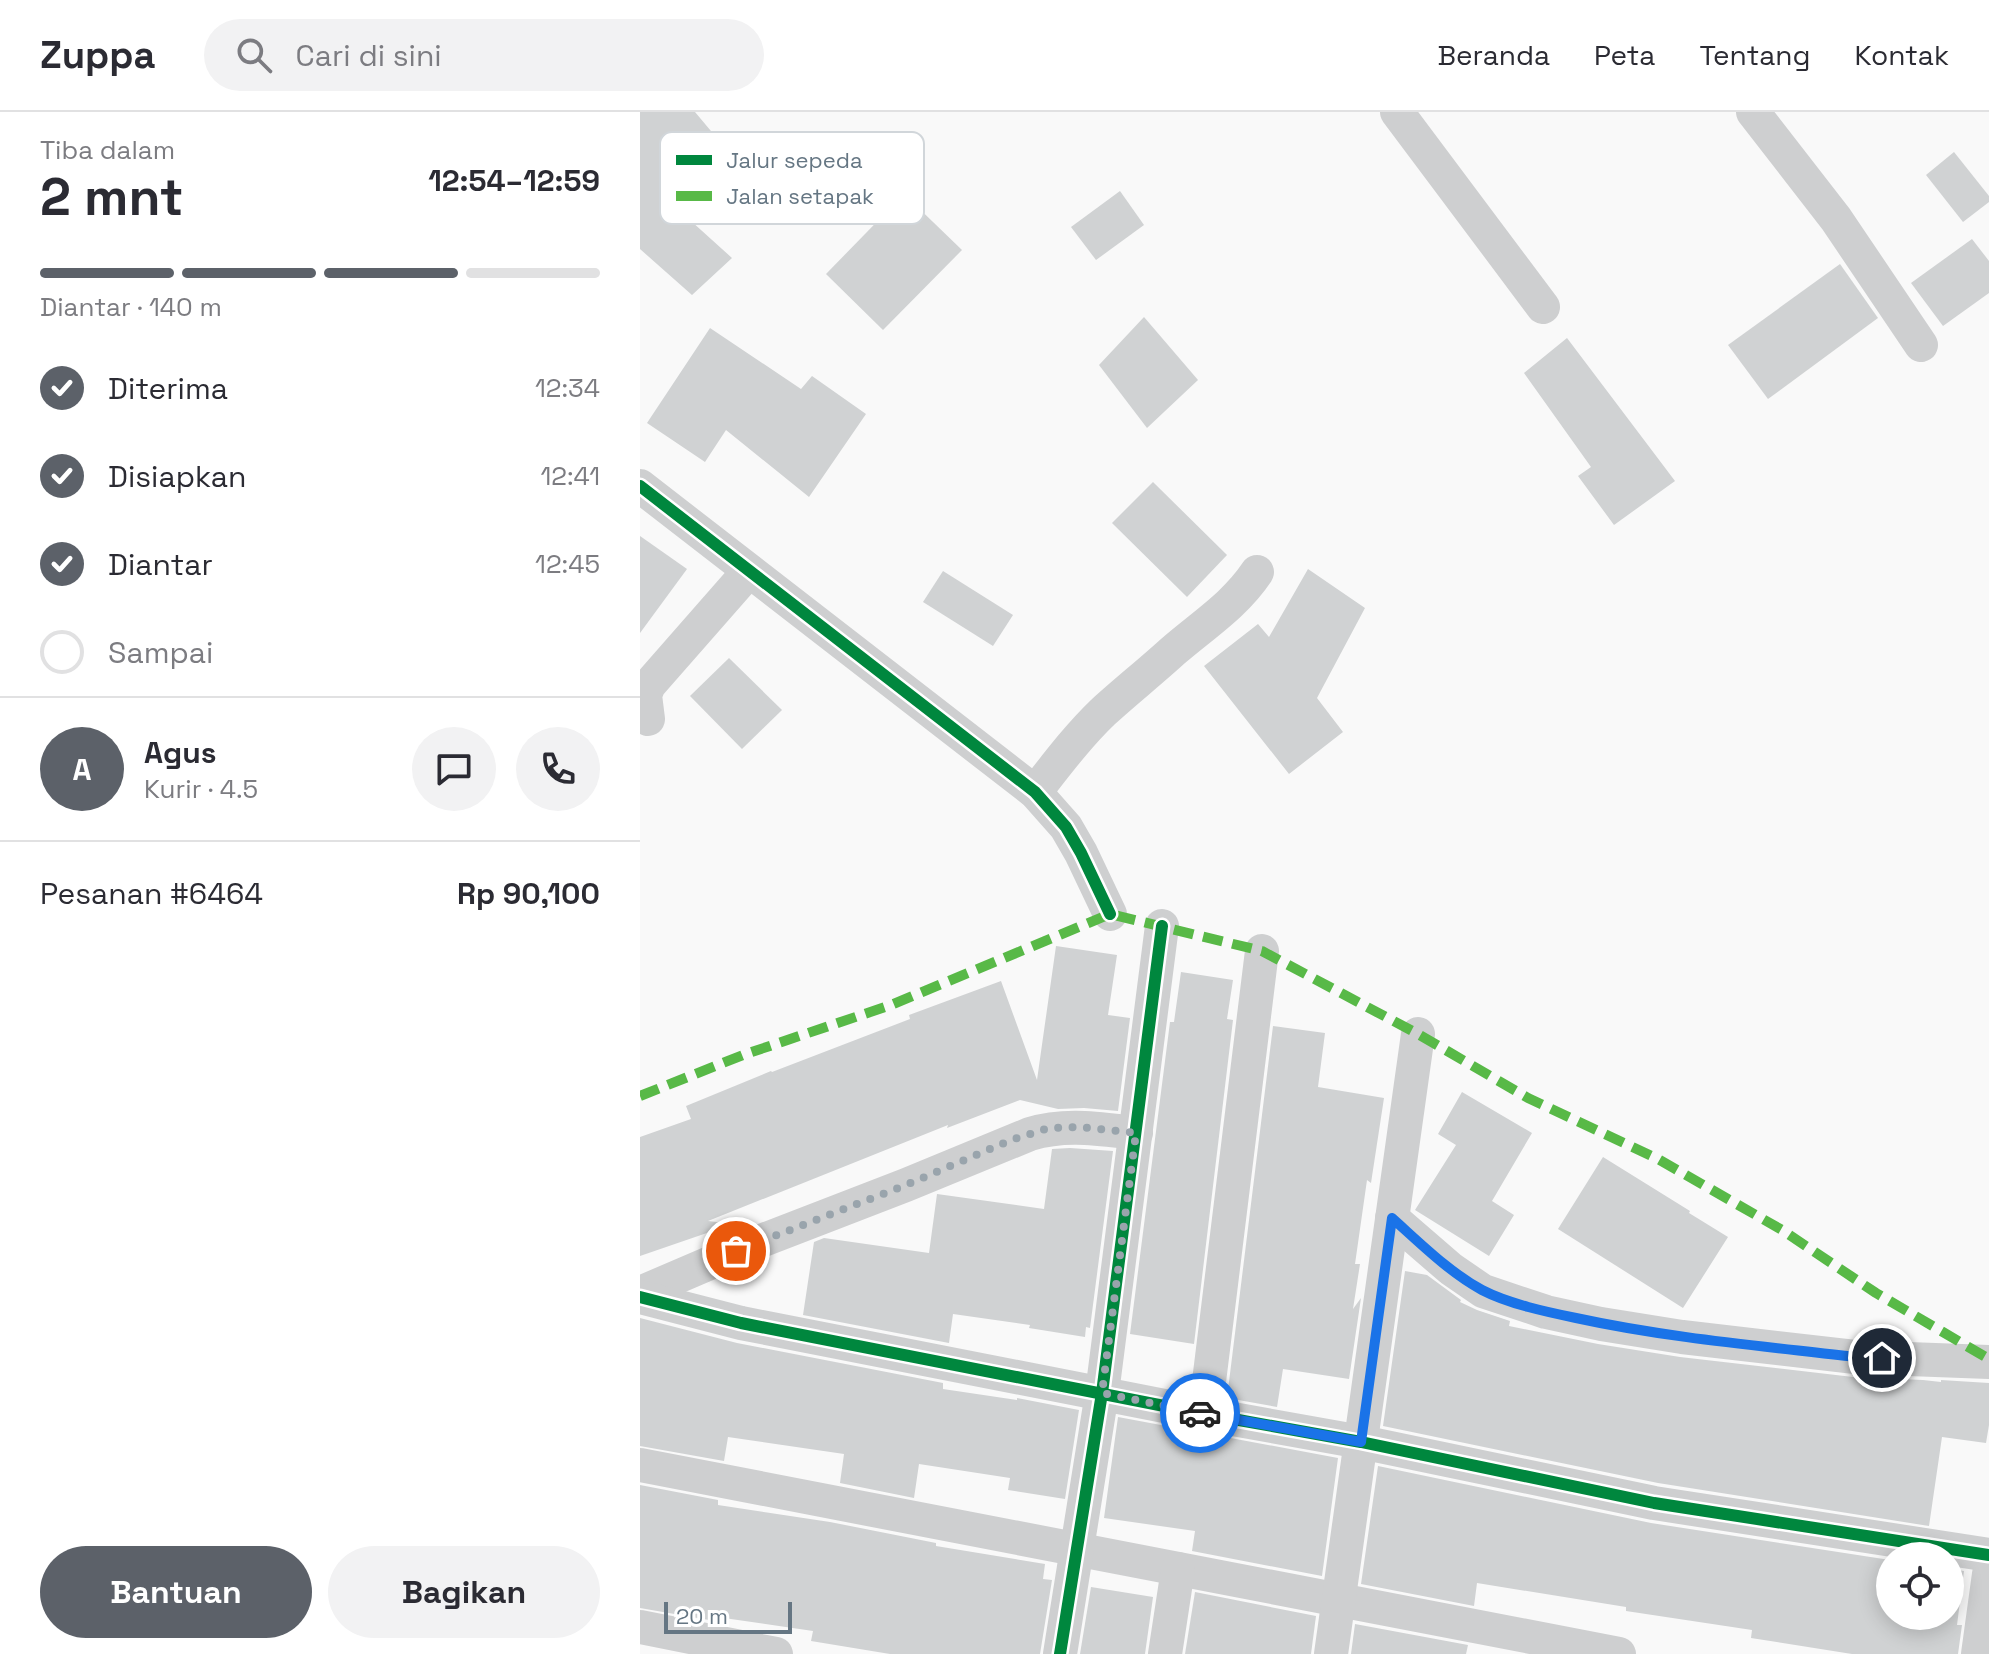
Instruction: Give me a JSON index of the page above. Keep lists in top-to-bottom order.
{
  "legend": ["Jalur sepeda", "Jalan setapak"],
  "scale_bar": "20 m",
  "page": {
    "header": "Zuppa",
    "search": "Cari di sini",
    "nav": [
      "Beranda",
      "Peta",
      "Tentang",
      "Kontak"
    ],
    "heading": ["2 mnt", "Tiba dalam", "12:54–12:59"],
    "panel": [
      "Agus",
      "Kurir · 4.5",
      "Pesanan #6464",
      "Rp 90,100"
    ],
    "bar": "Diantar · 140 m",
    "list": [
      ["Diterima", "12:34"],
      ["Disiapkan", "12:41"],
      ["Diantar", "12:45"],
      "Sampai"
    ],
    "round": "A",
    "buttons": ["Bantuan", "Bagikan"],
    "scale": "20 m"
  }
}
